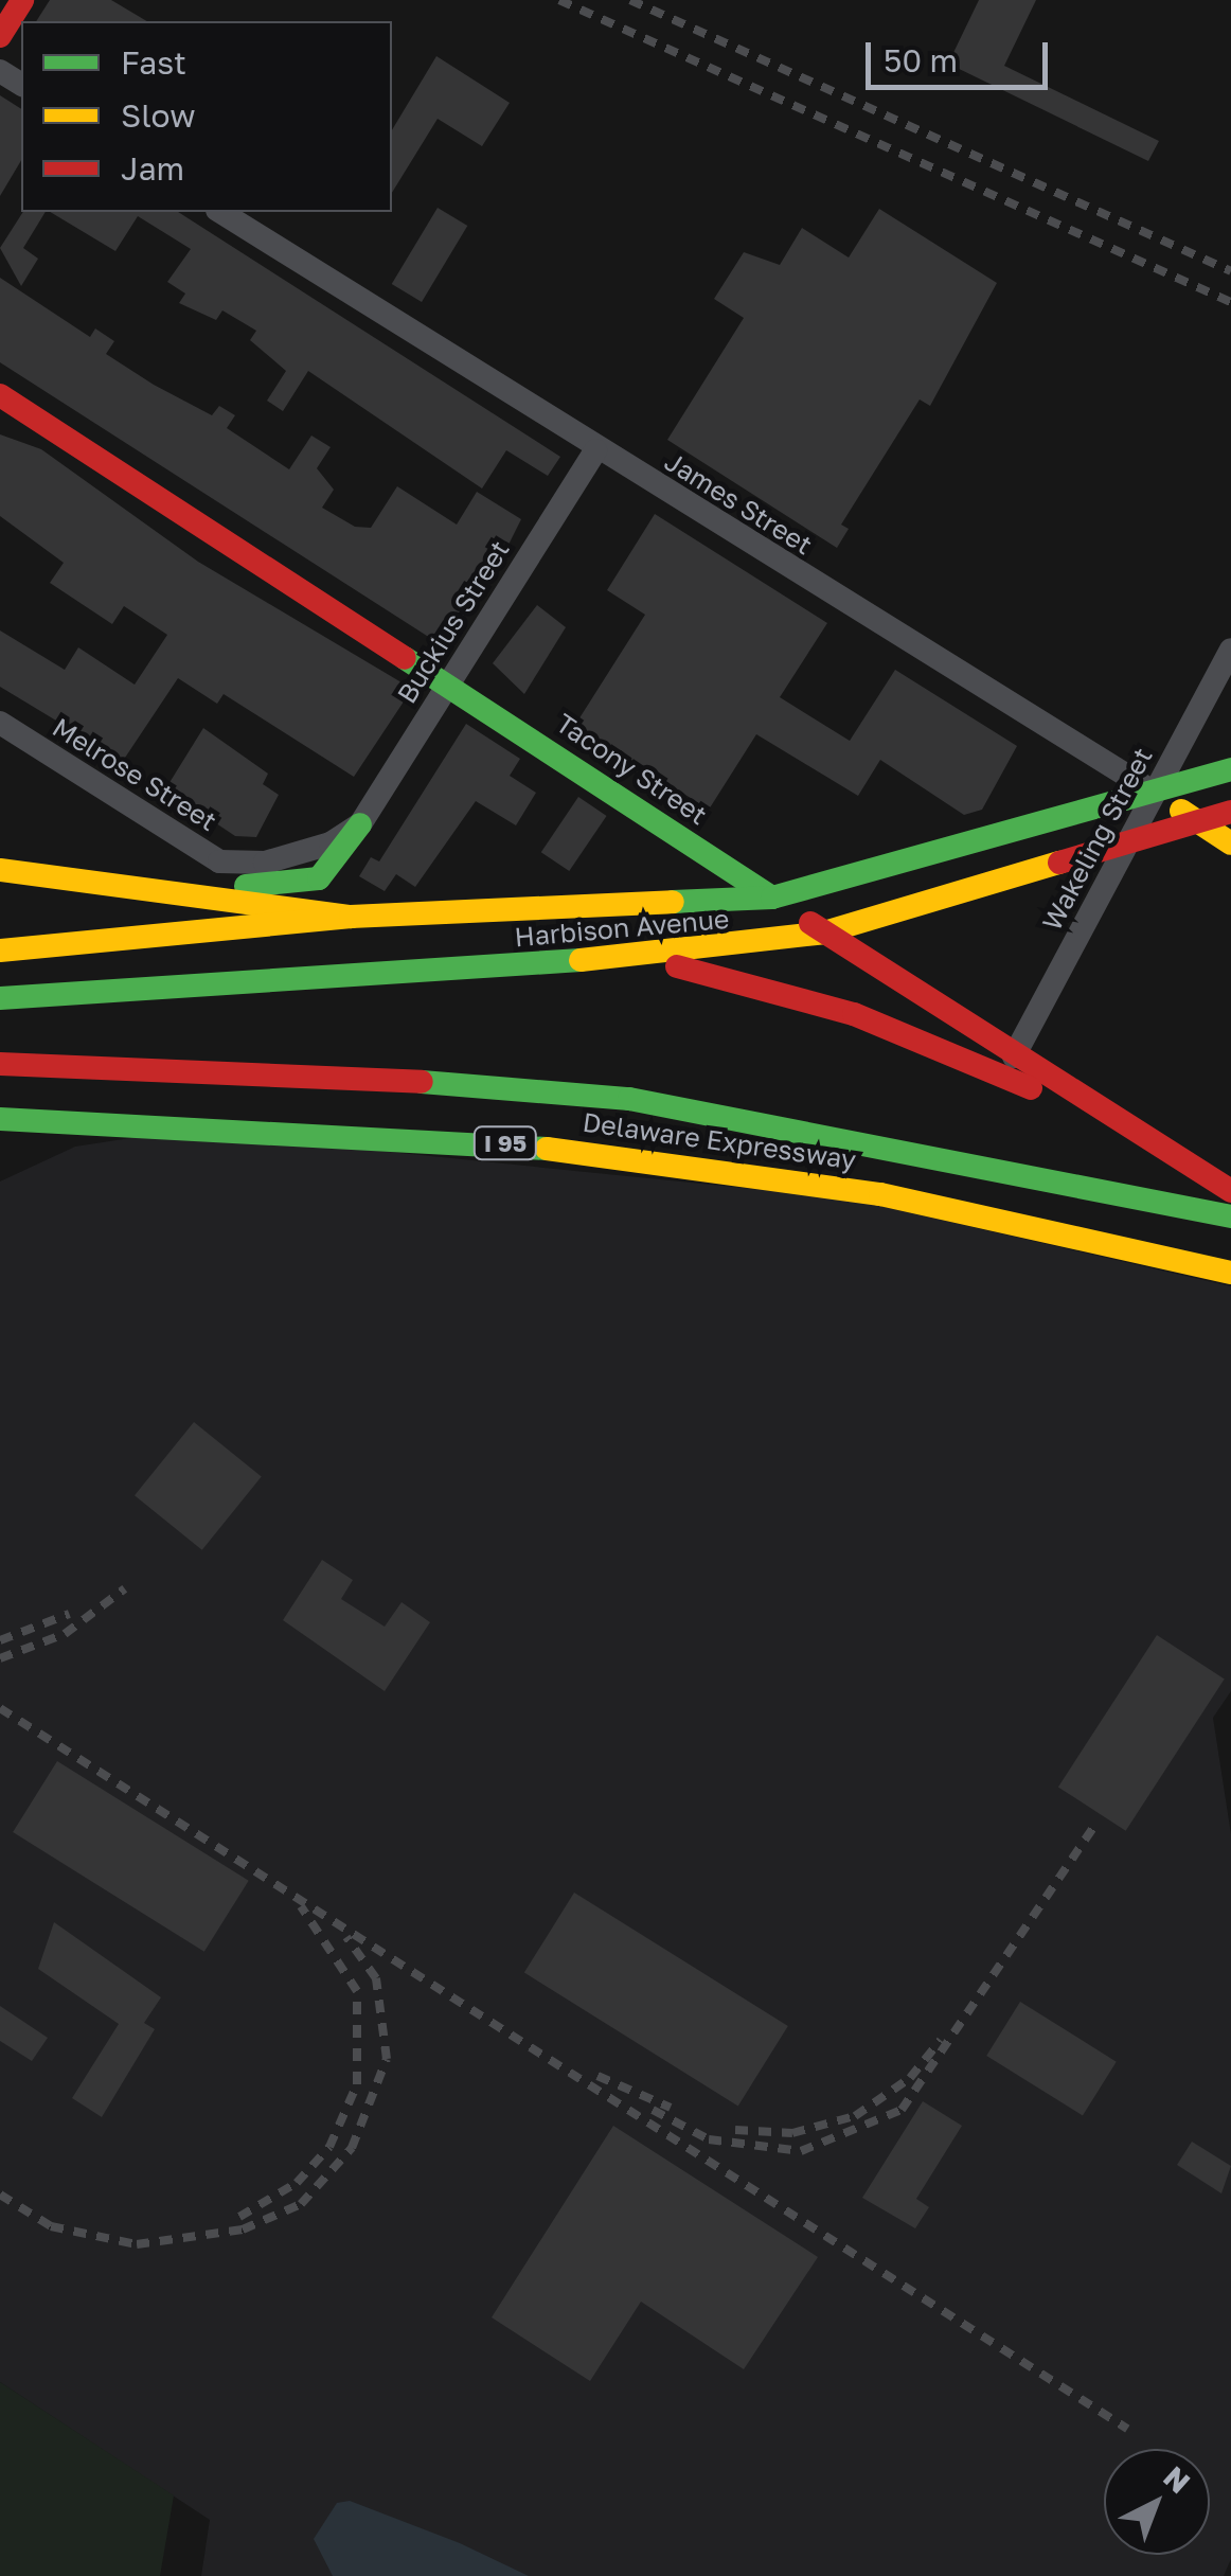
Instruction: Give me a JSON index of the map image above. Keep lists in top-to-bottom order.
{
  "streets": {
    "main road": [
      "James Street",
      "Tacony Street",
      "Harbison Avenue",
      "Delaware Expressway",
      "I 95"
    ],
    "street": ["Buckius Street", "Melrose Street", "Wakeling Street"]
  },
  "crossings": [
    ["James Street", "Buckius Street"],
    ["James Street", "Wakeling Street"],
    ["James Street", "Harbison Avenue"],
    ["Buckius Street", "Tacony Street"],
    ["Buckius Street", "Melrose Street"],
    ["Tacony Street", "Wakeling Street"],
    ["Tacony Street", "Harbison Avenue"],
    ["Wakeling Street", "Harbison Avenue"]
  ],
  "legend": ["Fast", "Slow", "Jam"],
  "scale_bar": "50 m",
  "north": "top right"
}
